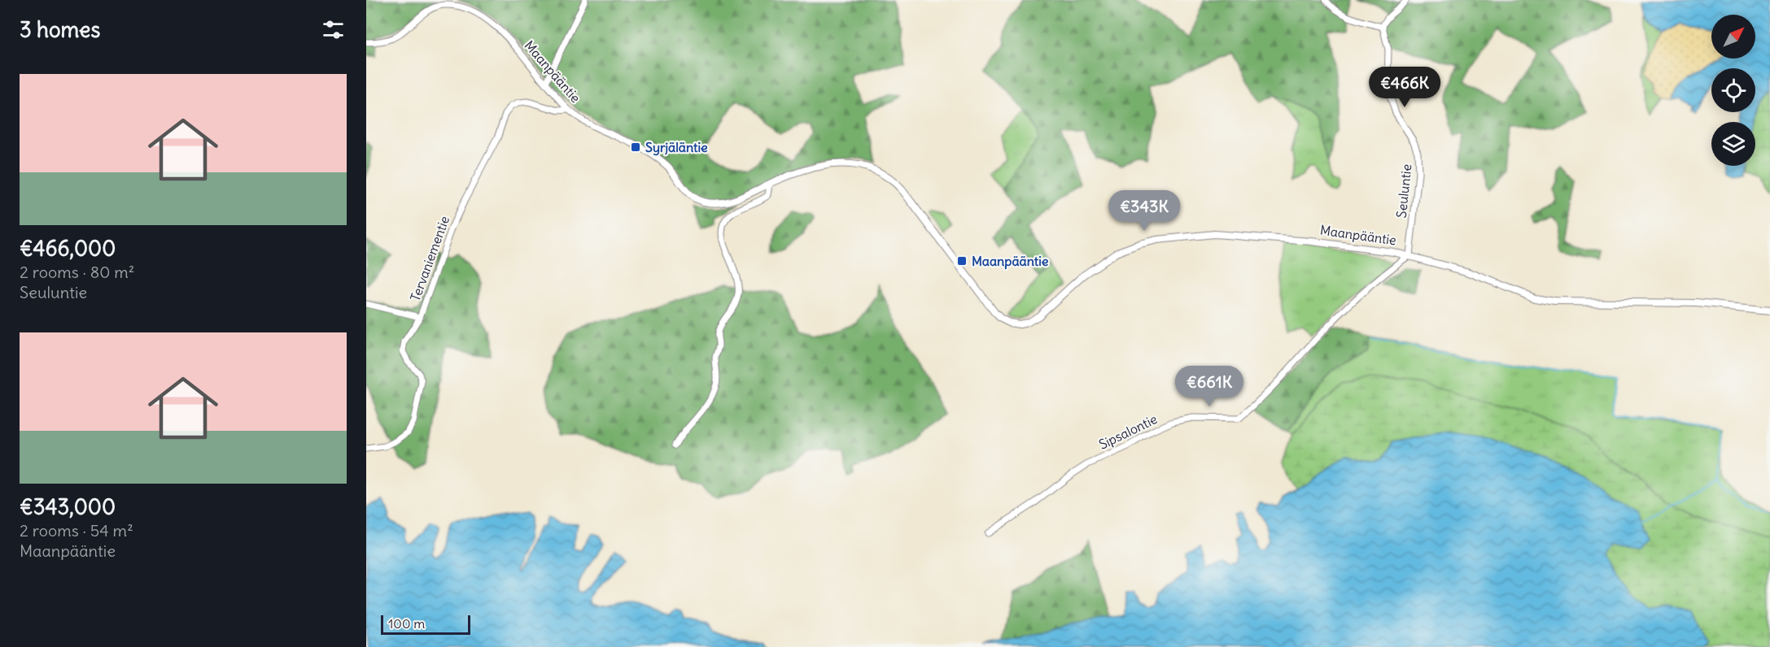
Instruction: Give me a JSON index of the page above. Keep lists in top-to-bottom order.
{
  "streets": {
    "street": [
      "Maanpääntie",
      "Seuluntie",
      "Tervaniementie",
      "Sipsalontie"
    ]
  },
  "crossings": [
    ["Maanpääntie", "Seuluntie"],
    ["Maanpääntie", "Tervaniementie"],
    ["Maanpääntie", "Sipsalontie"],
    ["Seuluntie", "Sipsalontie"]
  ],
  "places": {
    "transit": ["Syrjäläntie", "Maanpääntie"]
  },
  "scale_bar": "100 m",
  "north": "top right",
  "page": {
    "heading": "3 homes",
    "list": [
      {
        "name": "€466,000",
        "note": "2 rooms · 80 m² · Seuluntie"
      },
      {
        "name": "€343,000",
        "note": "2 rooms · 54 m² · Maanpääntie"
      }
    ],
    "price": ["€466K", "€343K", "€661K"],
    "scale": "100 m"
  }
}
